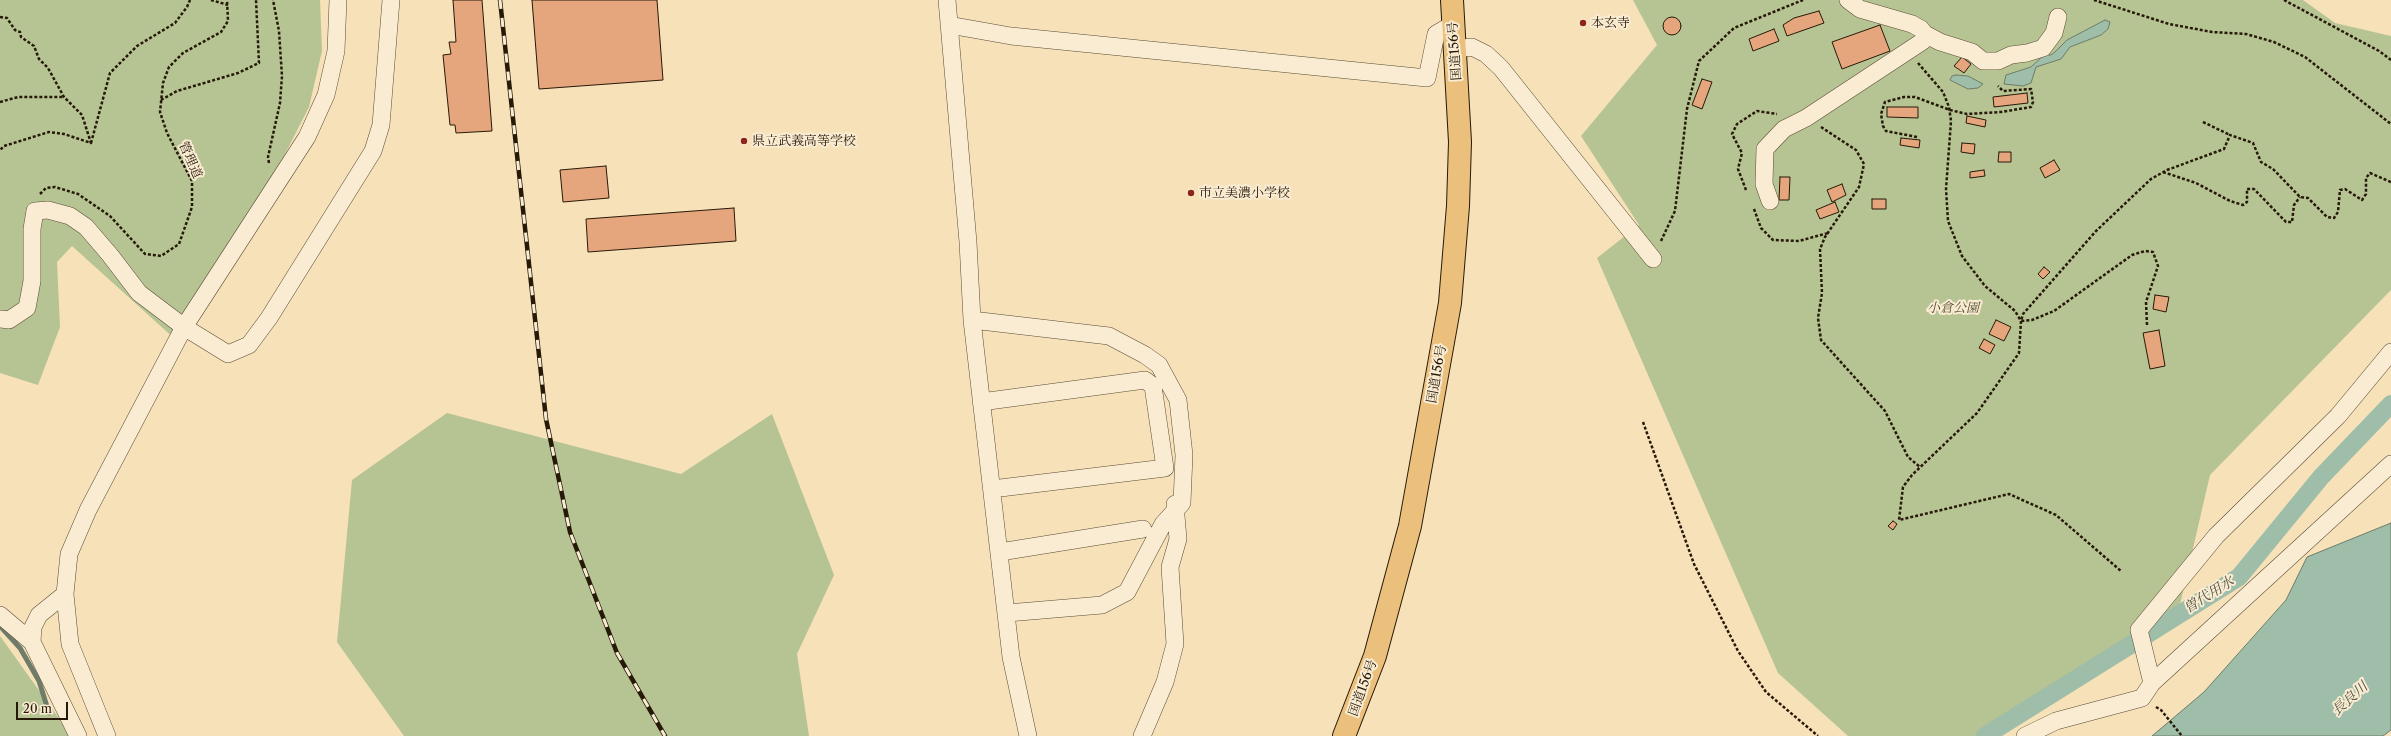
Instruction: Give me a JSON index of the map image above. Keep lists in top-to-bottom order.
{
  "streets": {
    "highway": ["国道156号"],
    "path": ["管理道"]
  },
  "water": ["曽代用水", "長良川"],
  "parks": ["小倉公園"],
  "places": ["本玄寺", "県立武義高等学校", "市立美濃小学校"],
  "scale_bar": "20 m"
}
